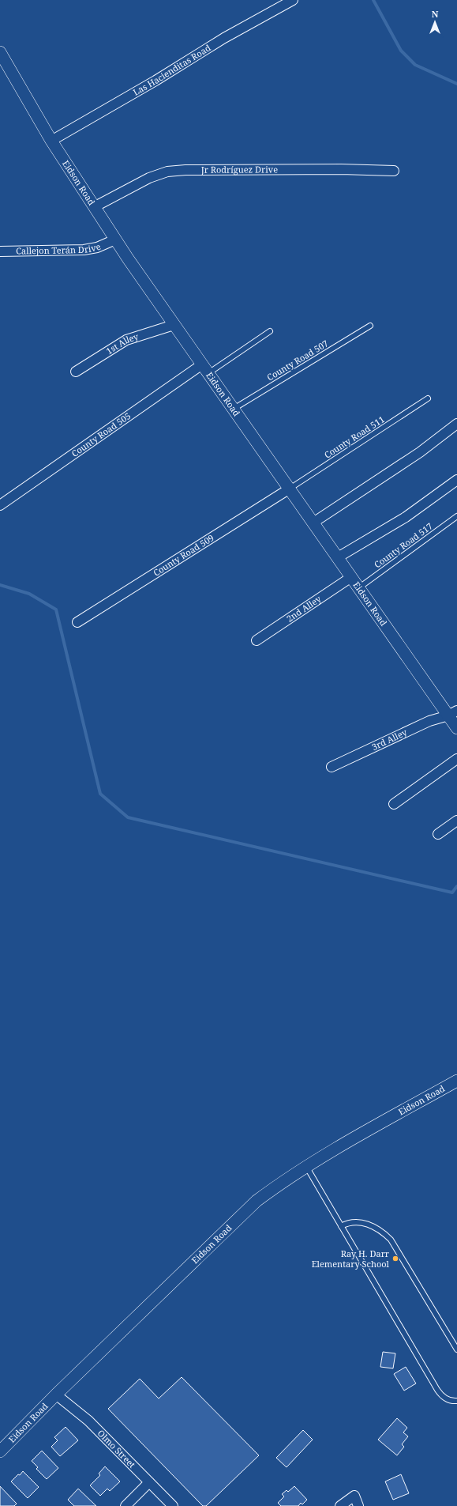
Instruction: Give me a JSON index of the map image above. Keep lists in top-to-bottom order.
{
  "streets": {
    "street": [
      "Las Hacienditas Road",
      "Jr Rodríguez Drive",
      "Eidson Road",
      "Callejon Terán Drive",
      "1st Alley",
      "County Road 505",
      "County Road 509",
      "2nd Alley",
      "3rd Alley",
      "Olmo Street"
    ],
    "lane": ["County Road 507", "County Road 511", "County Road 517"]
  },
  "crossings": [
    ["Las Hacienditas Road", "Eidson Road"],
    ["Jr Rodríguez Drive", "Eidson Road"],
    ["Eidson Road", "Callejon Terán Drive"],
    ["Eidson Road", "1st Alley"],
    ["Eidson Road", "County Road 507"],
    ["Eidson Road", "County Road 505"],
    ["Eidson Road", "County Road 511"],
    ["Eidson Road", "County Road 517"],
    ["Eidson Road", "County Road 509"],
    ["Eidson Road", "2nd Alley"],
    ["Eidson Road", "3rd Alley"],
    ["Eidson Road", "Olmo Street"],
    ["County Road 511", "County Road 509"]
  ],
  "places": ["Ray H. Darr Elementary School"],
  "north": "top"
}
